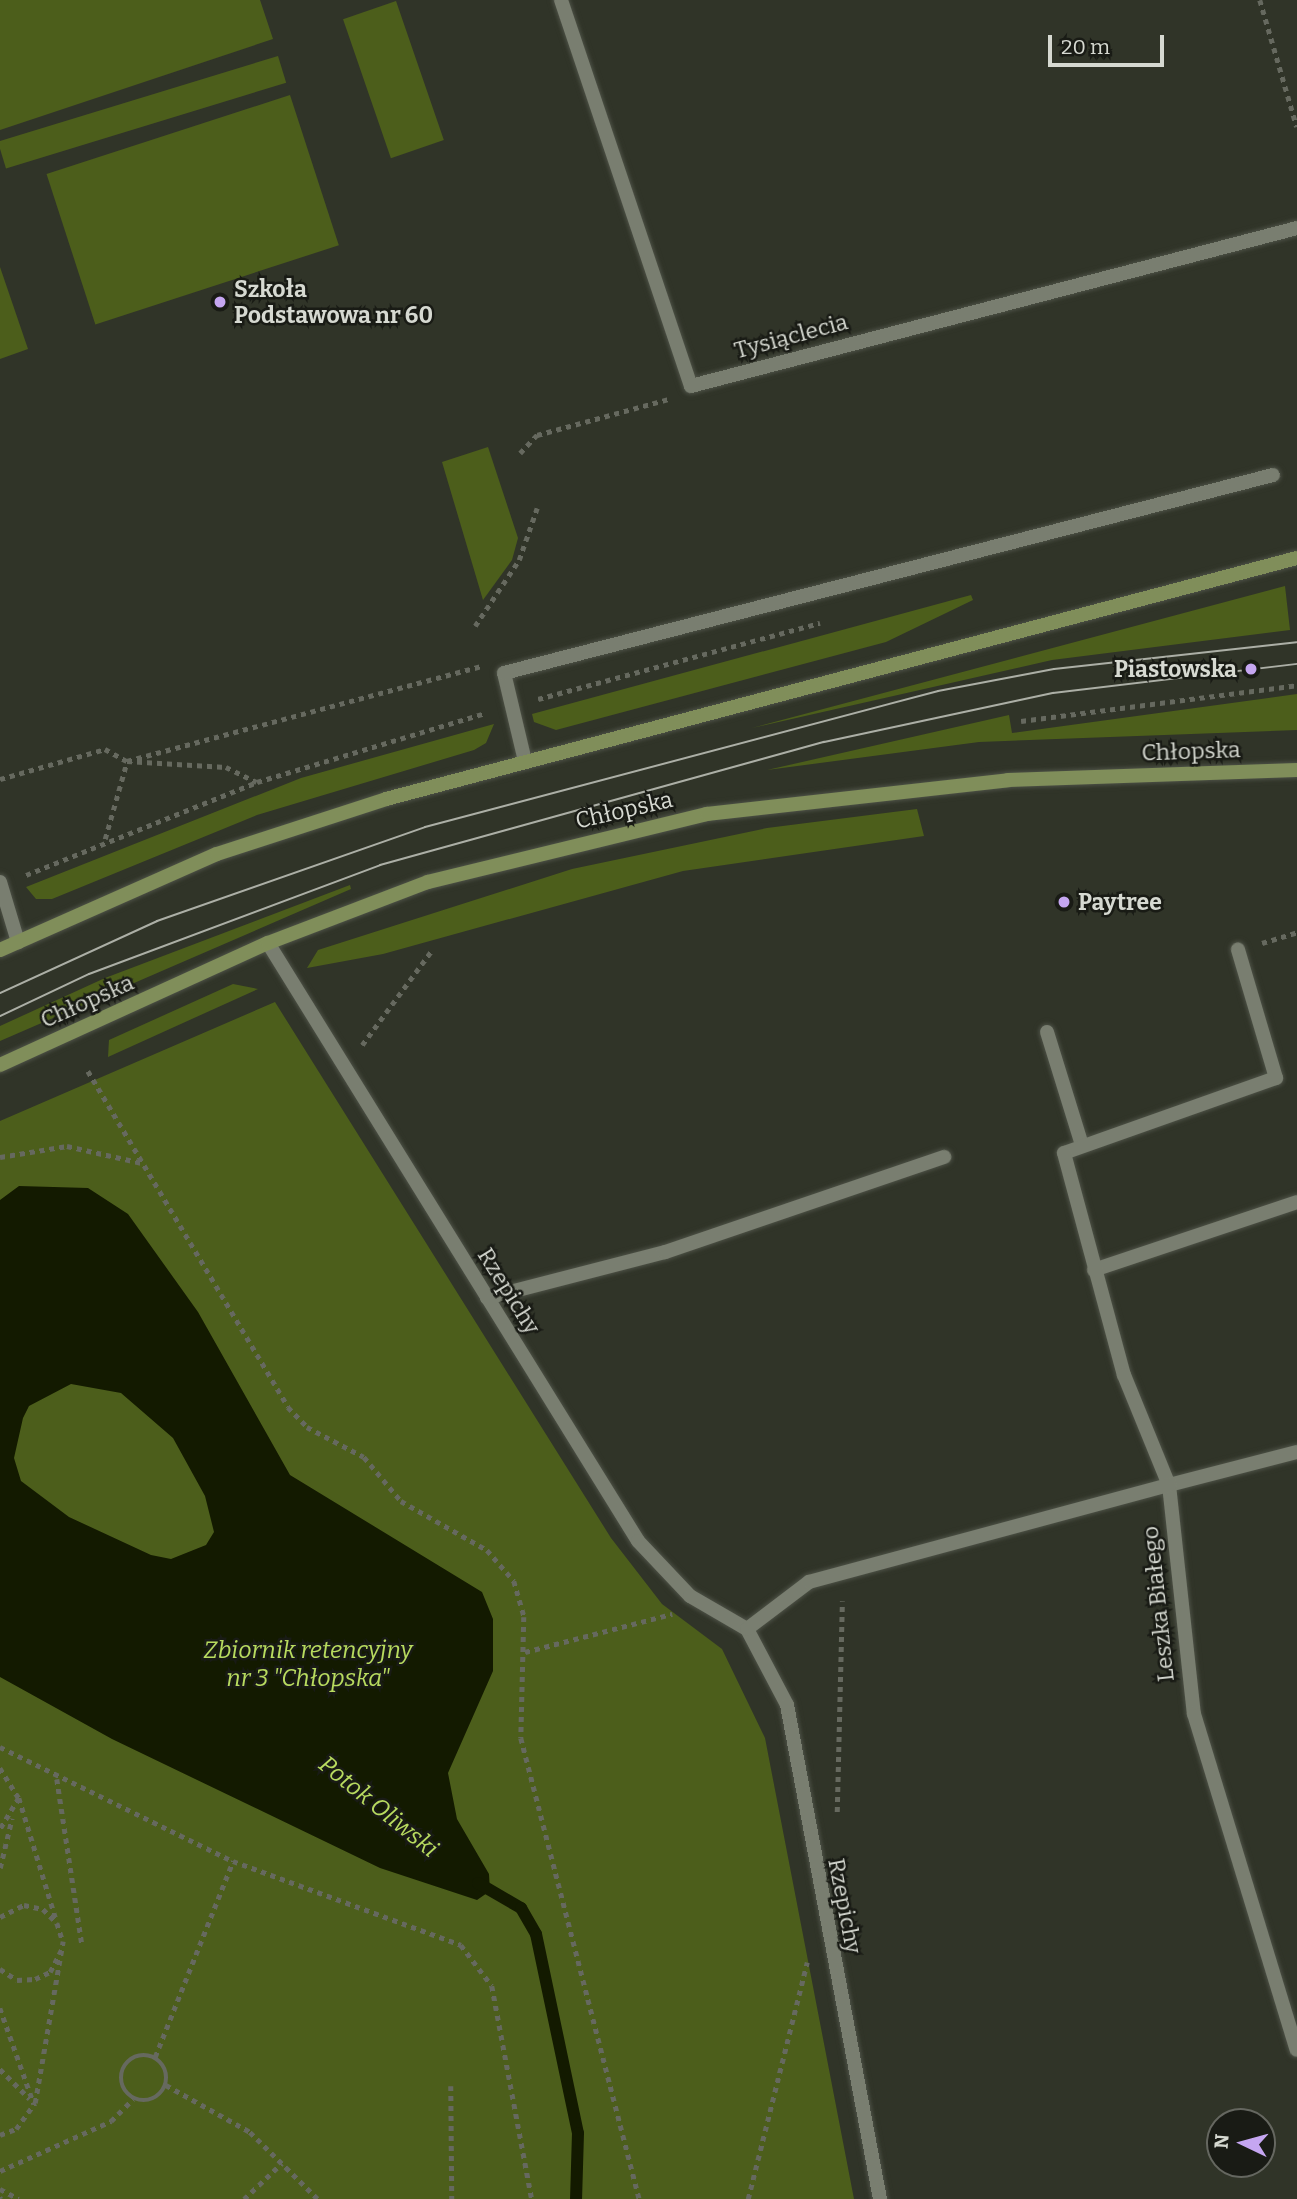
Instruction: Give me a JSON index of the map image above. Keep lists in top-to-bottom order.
{
  "streets": {
    "main road": ["Chłopska"],
    "street": ["Tysiąclecia", "Rzepichy", "Leszka Białego"]
  },
  "crossings": [
    ["Chłopska", "Rzepichy"]
  ],
  "water": ["Zbiornik retencyjny nr 3 \"Chłopska\"", "Potok Oliwski"],
  "places": ["Szkoła Podstawowa nr 60", "Piastowska", "Paytree"],
  "scale_bar": "20 m",
  "north": "left"
}
